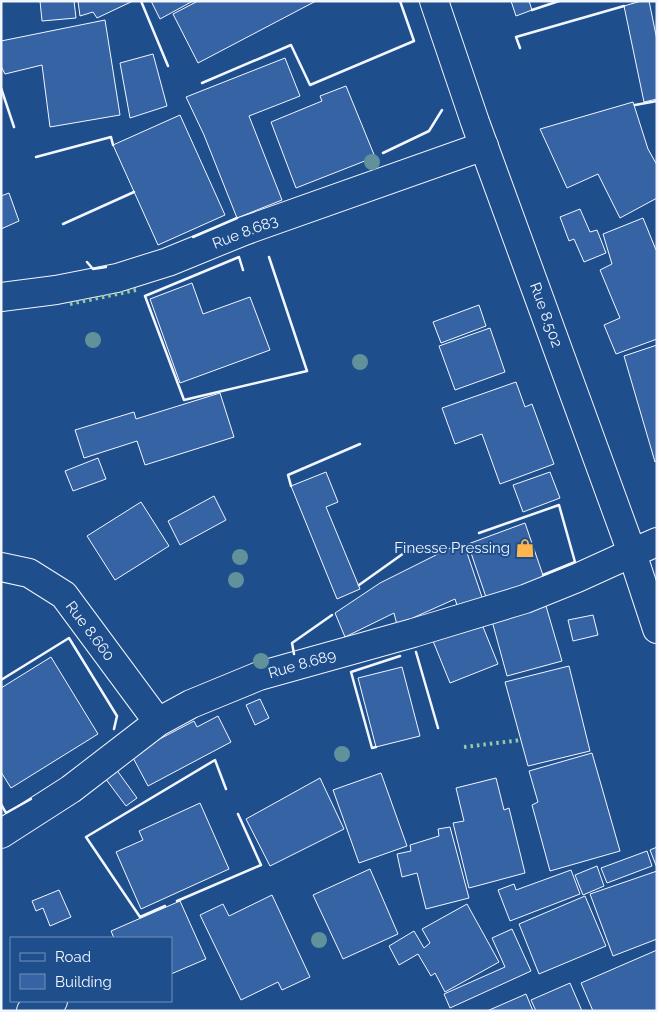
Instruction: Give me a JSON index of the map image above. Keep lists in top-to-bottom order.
{
  "streets": {
    "street": [
      "Rue 8.683",
      "Rue 8.502",
      "Rue 8.660",
      "Rue 8.689"
    ]
  },
  "crossings": [
    ["Rue 8.683", "Rue 8.502"],
    ["Rue 8.502", "Rue 8.689"],
    ["Rue 8.660", "Rue 8.689"]
  ],
  "places": {
    "shop": ["Finesse Pressing"]
  },
  "legend": ["Road", "Building"]
}
